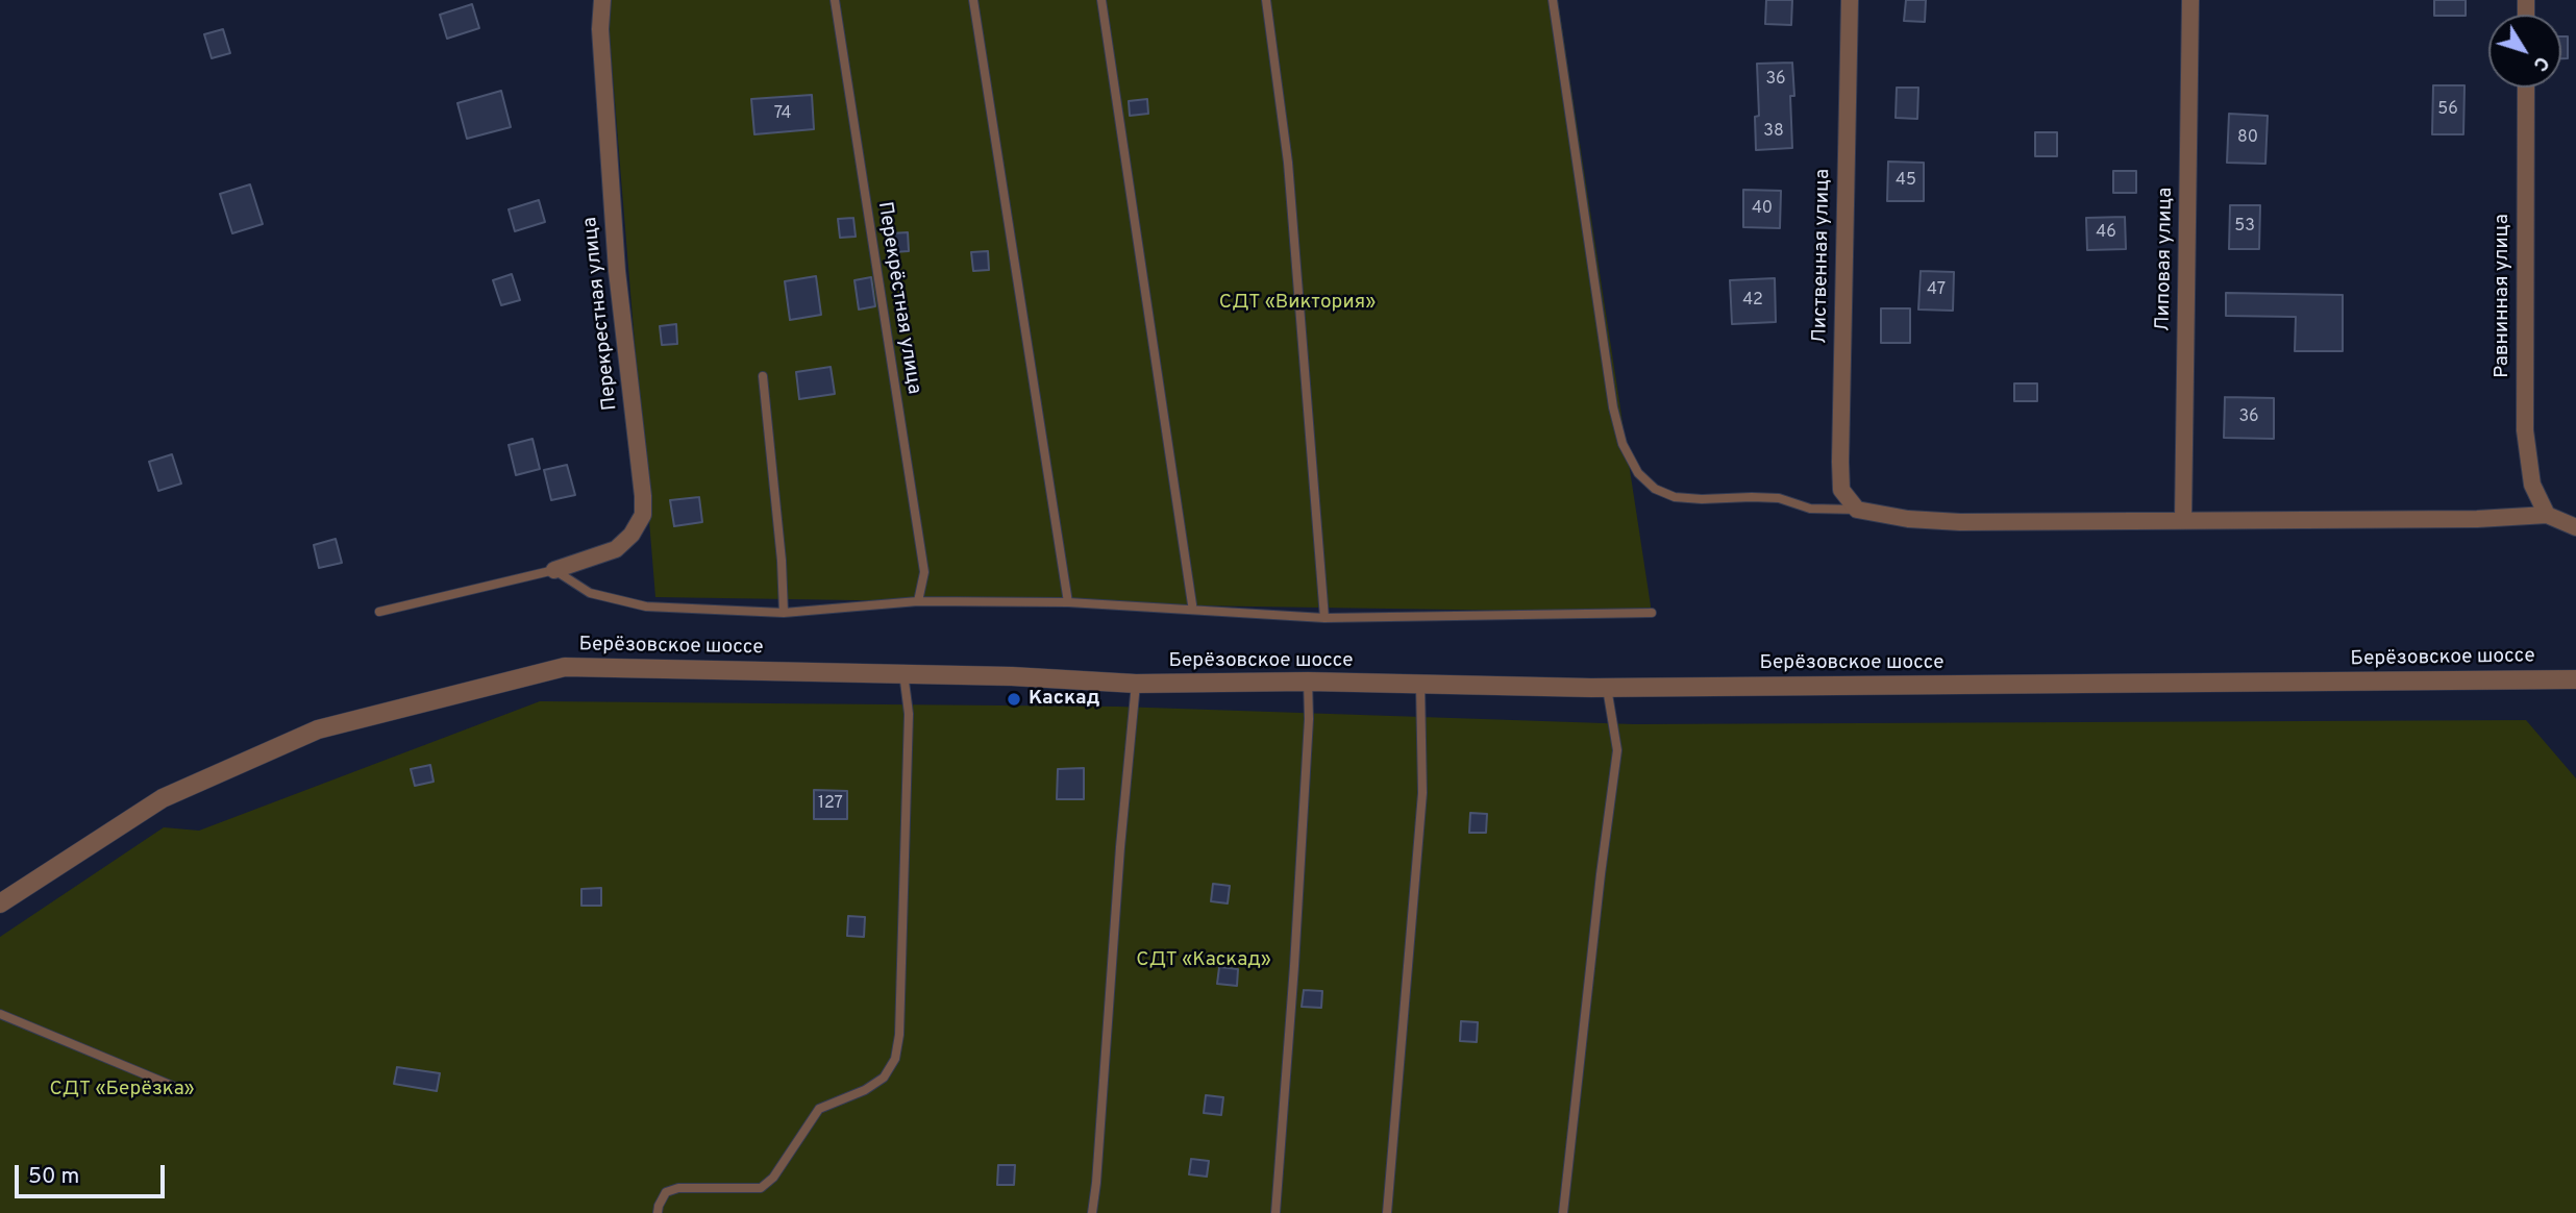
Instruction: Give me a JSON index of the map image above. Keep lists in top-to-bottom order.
{
  "streets": {
    "street": [
      "Лиственная улица",
      "Липовая улица",
      "Равнинная улица",
      "Перекрестная улица",
      "Берёзовское шоссе"
    ],
    "lane": ["Перекрёстная улица"]
  },
  "parks": ["СДТ «Виктория»", "СДТ «Каскад»", "СДТ «Берёзка»"],
  "places": ["Каскад"],
  "house_numbers": [
    "36",
    "56",
    "74",
    "38",
    "80",
    "45",
    "40",
    "53",
    "46",
    "47",
    "42",
    "36",
    "127"
  ],
  "scale_bar": "50 m",
  "north": "bottom right"
}
